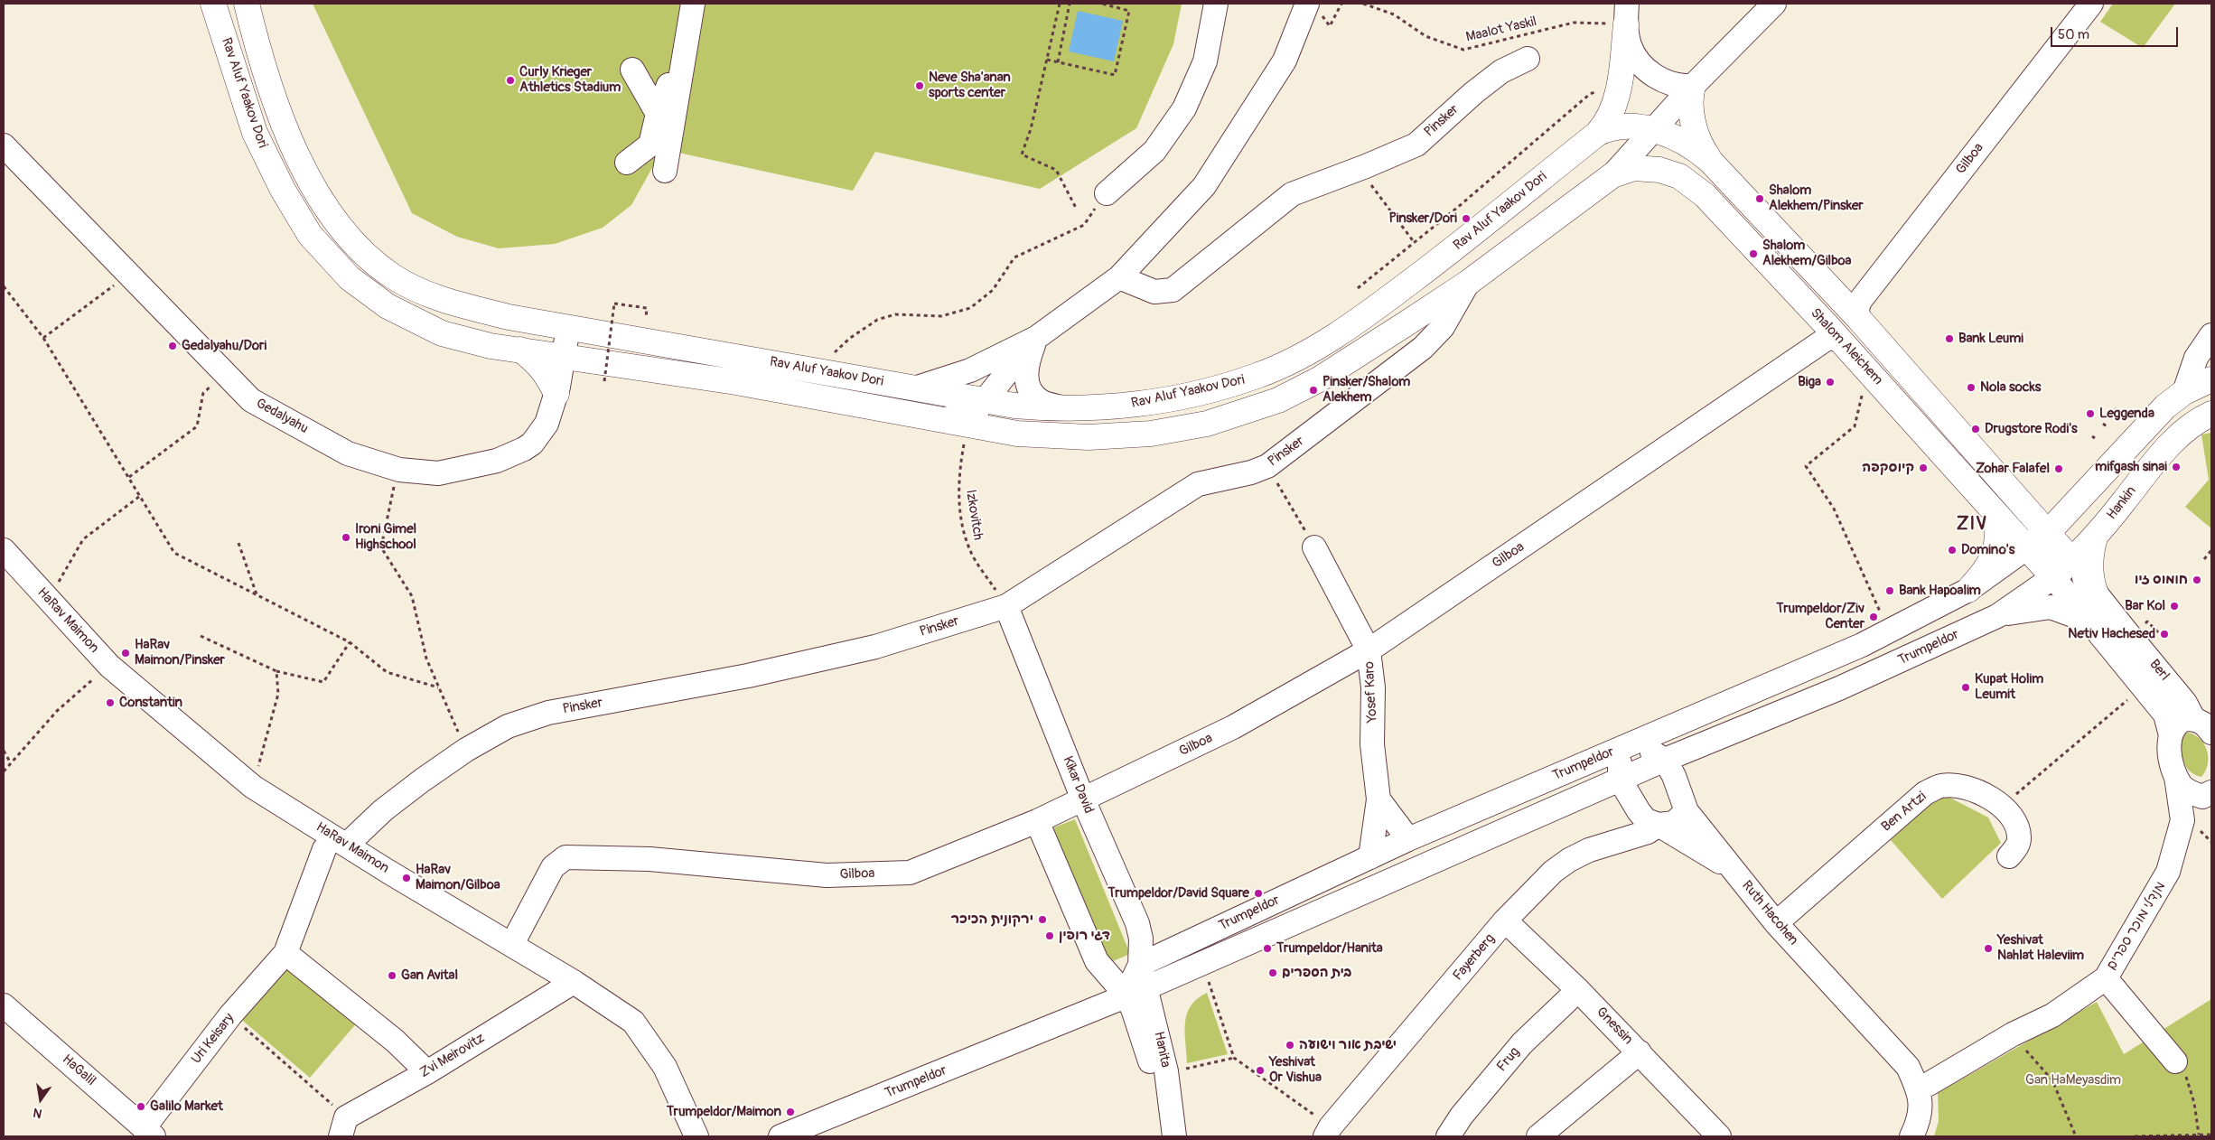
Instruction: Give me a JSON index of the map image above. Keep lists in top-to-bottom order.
{
  "streets": {
    "main road": [
      "Rav Aluf Yaakov Dori",
      "Shalom Aleichem",
      "Hankin",
      "Trumpeldor"
    ],
    "street": [
      "Pinsker",
      "Gilboa",
      "Gedalyahu",
      "HaRav Maimon",
      "Berl",
      "Yosef Karo",
      "Kikar David",
      "Ben Artzi",
      "Ruth Hacohen",
      "מנדלי מוכר ספרים",
      "Fayerberg",
      "Gnessin",
      "Uri Keisary",
      "Hanita",
      "Zvi Meirovitz",
      "Frug",
      "HaGalil"
    ],
    "path": ["Maalot Yaskil", "Izkovitch"]
  },
  "crossings": [
    ["Rav Aluf Yaakov Dori", "Pinsker"],
    ["Rav Aluf Yaakov Dori", "Shalom Aleichem"],
    ["Rav Aluf Yaakov Dori", "Gedalyahu"],
    ["Pinsker", "Izkovitch"],
    ["Pinsker", "HaRav Maimon"],
    ["Pinsker", "Kikar David"],
    ["Pinsker", "Uri Keisary"],
    ["Gilboa", "Shalom Aleichem"],
    ["Gilboa", "HaRav Maimon"],
    ["Gilboa", "Yosef Karo"],
    ["Gilboa", "Kikar David"],
    ["Shalom Aleichem", "Hankin"],
    ["Shalom Aleichem", "Trumpeldor"],
    ["Shalom Aleichem", "Berl"],
    ["Hankin", "Trumpeldor"],
    ["Hankin", "Berl"],
    ["Izkovitch", "Kikar David"],
    ["HaRav Maimon", "Uri Keisary"],
    ["HaRav Maimon", "Zvi Meirovitz"],
    ["Trumpeldor", "Berl"],
    ["Trumpeldor", "Yosef Karo"],
    ["Trumpeldor", "Kikar David"],
    ["Trumpeldor", "Hanita"],
    ["Berl", "מנדלי מוכר ספרים"],
    ["Ben Artzi", "Ruth Hacohen"],
    ["Ruth Hacohen", "Fayerberg"],
    ["Fayerberg", "Gnessin"],
    ["Gnessin", "Frug"],
    ["Uri Keisary", "HaGalil"]
  ],
  "districts": ["ZIV"],
  "parks": ["Gan HaMeyasdim"],
  "places": [
    "Curly Krieger Athletics Stadium",
    "Neve Sha'anan sports center",
    "Shalom Alekhem/Pinsker",
    "Pinsker/Dori",
    "Shalom Alekhem/Gilboa",
    "Bank Leumi",
    "Gedalyahu/Dori",
    "Biga",
    "Nola socks",
    "Pinsker/Shalom Alekhem",
    "Leggenda",
    "Drugstore Rodi's",
    "mifgash sinai",
    "קיוסקפה",
    "Zohar Falafel",
    "Ironi Gimel Highschool",
    "Domino's",
    "חומוס זיו",
    "Bank Hapoalim",
    "Bar Kol",
    "Trumpeldor/Ziv Center",
    "Netiv Hachesed",
    "HaRav Maimon/Pinsker",
    "Kupat Holim Leumit",
    "Constantin",
    "HaRav Maimon/Gilboa",
    "Trumpeldor/David Square",
    "ירקונית הכיכר",
    "דגי רופין",
    "Trumpeldor/Hanita",
    "Yeshivat Nahlat Haleviim",
    "בית הספרים",
    "Gan Avital",
    "ישיבת אור וישועה",
    "Yeshivat Or Vishua",
    "Galilo Market",
    "Trumpeldor/Maimon"
  ],
  "scale_bar": "50 m",
  "north": "bottom"
}
